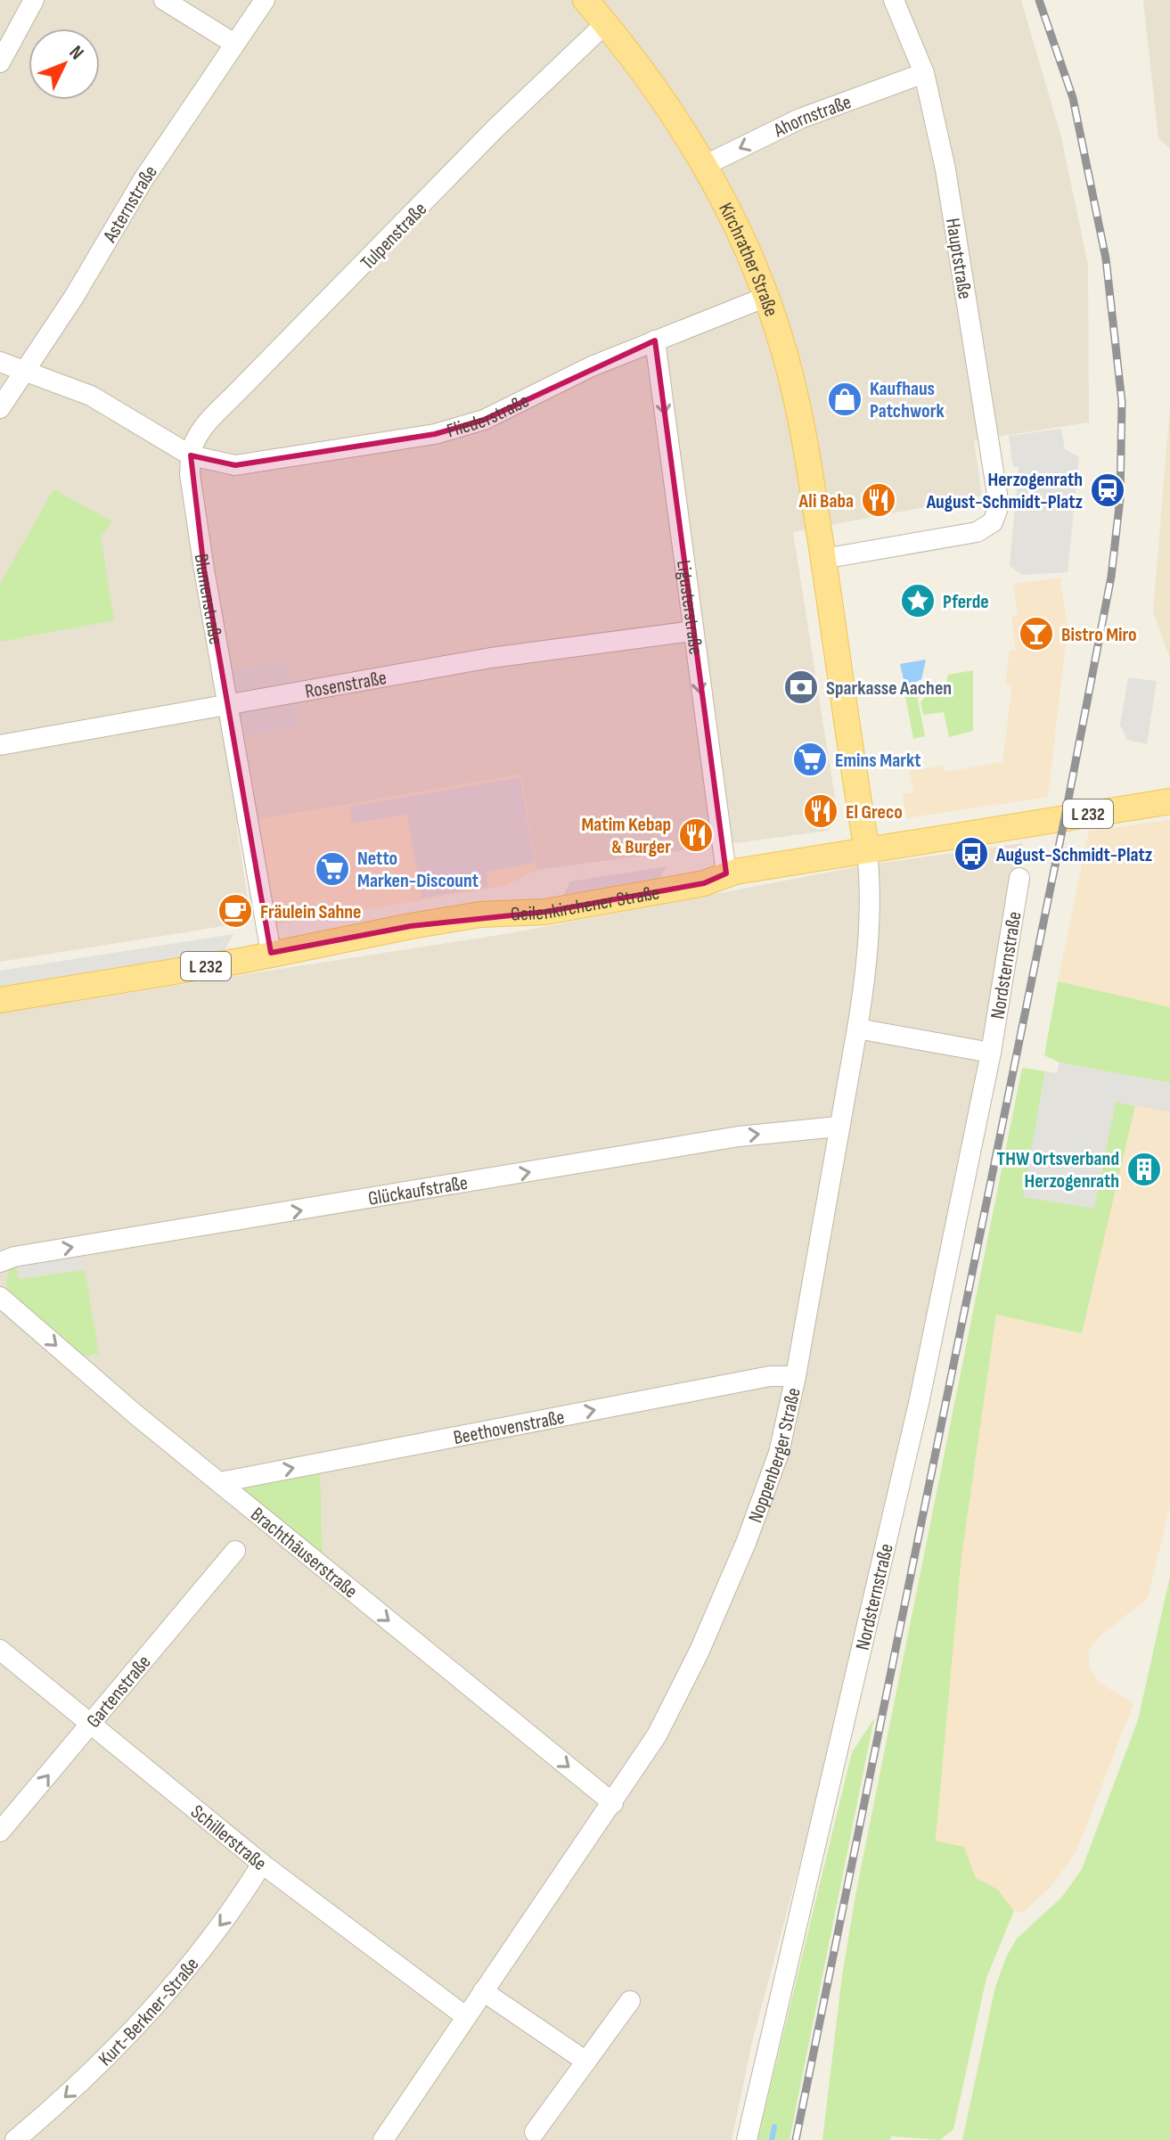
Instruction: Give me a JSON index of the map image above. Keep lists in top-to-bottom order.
{
  "streets": {
    "main road": ["Kirchrather Straße", "L 232", "Geilenkirchener Straße"],
    "street": [
      "Ahornstraße",
      "Asternstraße",
      "Tulpenstraße",
      "Hauptstraße",
      "Fliederstraße",
      "Blumenstraße",
      "Ligusterstraße",
      "Rosenstraße",
      "Nordsternstraße",
      "Glückaufstraße",
      "Beethovenstraße",
      "Noppenberger Straße",
      "Brachthäuserstraße",
      "Gartenstraße",
      "Schillerstraße",
      "Kurt-Berkner-Straße"
    ]
  },
  "crossings": [
    ["Ahornstraße", "Hauptstraße"],
    ["Ahornstraße", "Kirchrather Straße"],
    ["Tulpenstraße", "Kirchrather Straße"],
    ["Tulpenstraße", "Fliederstraße"],
    ["Tulpenstraße", "Blumenstraße"],
    ["Hauptstraße", "Kirchrather Straße"],
    ["Kirchrather Straße", "Fliederstraße"],
    ["Fliederstraße", "Blumenstraße"],
    ["Fliederstraße", "Ligusterstraße"],
    ["Blumenstraße", "Rosenstraße"],
    ["Blumenstraße", "Geilenkirchener Straße"],
    ["Ligusterstraße", "Rosenstraße"],
    ["Ligusterstraße", "Geilenkirchener Straße"],
    ["Geilenkirchener Straße", "Noppenberger Straße"],
    ["Glückaufstraße", "Noppenberger Straße"],
    ["Beethovenstraße", "Noppenberger Straße"],
    ["Beethovenstraße", "Brachthäuserstraße"],
    ["Noppenberger Straße", "Brachthäuserstraße"],
    ["Noppenberger Straße", "Schillerstraße"],
    ["Gartenstraße", "Schillerstraße"],
    ["Schillerstraße", "Kurt-Berkner-Straße"]
  ],
  "one_way": [
    "Ahornstraße",
    "Ligusterstraße",
    "Glückaufstraße",
    "Beethovenstraße",
    "Brachthäuserstraße",
    "Gartenstraße",
    "Kurt-Berkner-Straße"
  ],
  "places": {
    "shop": ["Kaufhaus Patchwork"],
    "station": ["Herzogenrath August-Schmidt-Platz"],
    "restaurant": ["Ali Baba", "El Greco", "Matim Kebap & Burger"],
    "place": ["Pferde"],
    "bar": ["Bistro Miro"],
    "bank": ["Sparkasse Aachen"],
    "supermarket": ["Emins Markt", "Netto Marken-Discount"],
    "bus stop": ["August-Schmidt-Platz"],
    "cafe": ["Fräulein Sahne"],
    "building": ["THW Ortsverband Herzogenrath"]
  },
  "north": "top right"
}
